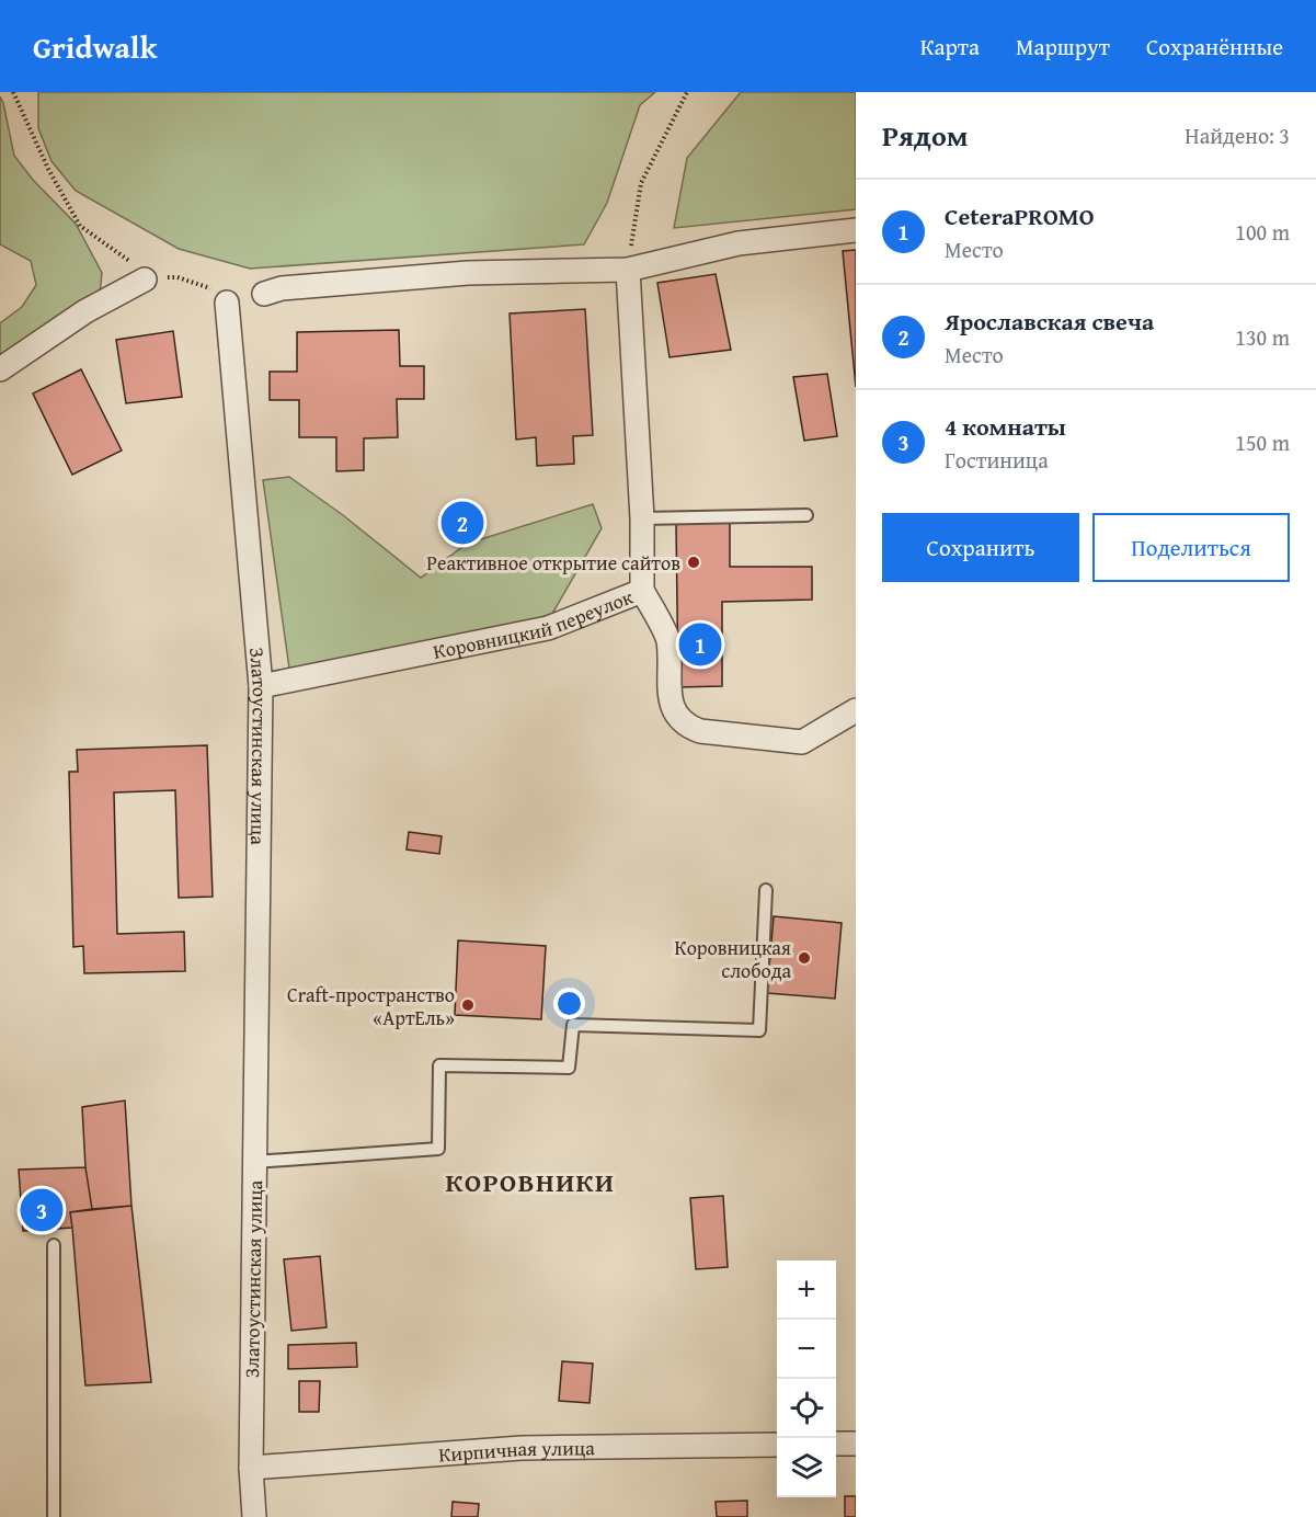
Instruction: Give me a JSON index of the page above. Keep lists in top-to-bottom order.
{
  "streets": {
    "street": ["Коровницкий переулок", "Златоустинская улица", "Кирпичная улица"]
  },
  "crossings": [
    ["Коровницкий переулок", "Златоустинская улица"],
    ["Златоустинская улица", "Кирпичная улица"]
  ],
  "districts": ["КОРОВНИКИ"],
  "places": ["Реактивное открытие сайтов", "Коровницкая слобода", "Craft-пространство «АртЕль»"],
  "page": {
    "header": "Gridwalk",
    "nav": ["Карта", "Маршрут", "Сохранённые"],
    "heading": ["Рядом", "Найдено: 3"],
    "list": [
      {
        "mark": "1",
        "name": "CeteraPROMO",
        "note": "Место",
        "value": "100 m"
      },
      {
        "mark": "2",
        "name": "Ярославская свеча",
        "note": "Место",
        "value": "130 m"
      },
      {
        "mark": "3",
        "name": "4 комнаты",
        "note": "Гостиница",
        "value": "150 m"
      }
    ],
    "buttons": ["Сохранить", "Поделиться"],
    "pins": ["2", "1", "3"],
    "map_buttons": ["+", "−"]
  }
}
